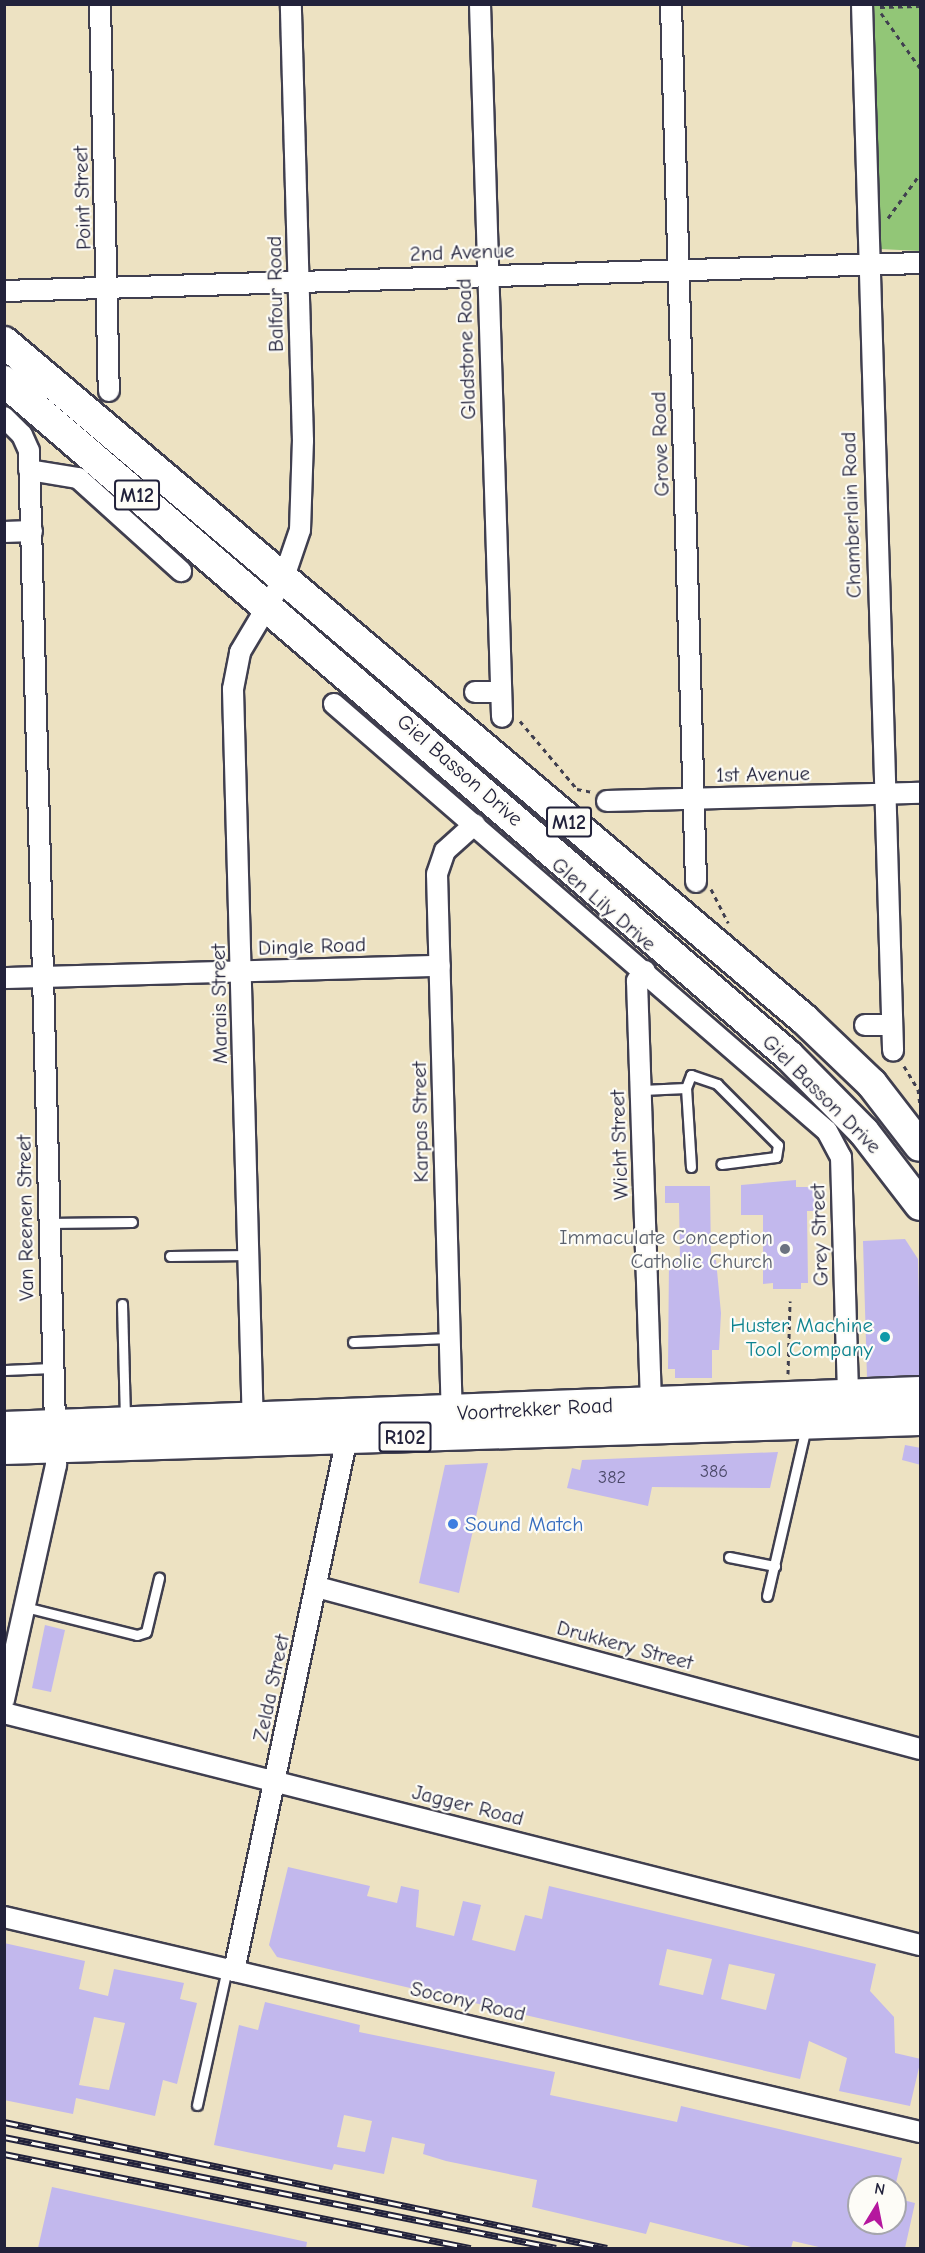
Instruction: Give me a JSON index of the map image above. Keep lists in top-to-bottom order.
{
  "streets": {
    "main road": [
      "M12",
      "Giel Basson Drive",
      "Voortrekker Road",
      "R102"
    ],
    "street": [
      "Point Street",
      "2nd Avenue",
      "Balfour Road",
      "Gladstone Road",
      "Grove Road",
      "Chamberlain Road",
      "1st Avenue",
      "Glen Lily Drive",
      "Dingle Road",
      "Marais Street",
      "Karpas Street",
      "Wicht Street",
      "Van Reenen Street",
      "Grey Street",
      "Drukkery Street",
      "Zelda Street",
      "Jagger Road",
      "Socony Road"
    ]
  },
  "crossings": [
    ["Point Street", "2nd Avenue"],
    ["2nd Avenue", "Balfour Road"],
    ["2nd Avenue", "Gladstone Road"],
    ["2nd Avenue", "Grove Road"],
    ["2nd Avenue", "Chamberlain Road"],
    ["Balfour Road", "Giel Basson Drive"],
    ["Balfour Road", "Marais Street"],
    ["Grove Road", "1st Avenue"],
    ["Chamberlain Road", "1st Avenue"],
    ["Giel Basson Drive", "Marais Street"],
    ["Glen Lily Drive", "Karpas Street"],
    ["Glen Lily Drive", "Wicht Street"],
    ["Glen Lily Drive", "Grey Street"],
    ["Dingle Road", "Marais Street"],
    ["Dingle Road", "Karpas Street"],
    ["Dingle Road", "Van Reenen Street"],
    ["Marais Street", "Voortrekker Road"],
    ["Karpas Street", "Voortrekker Road"],
    ["Wicht Street", "Voortrekker Road"],
    ["Van Reenen Street", "Voortrekker Road"],
    ["Grey Street", "Voortrekker Road"],
    ["Voortrekker Road", "Zelda Street"],
    ["Drukkery Street", "Zelda Street"],
    ["Zelda Street", "Jagger Road"],
    ["Zelda Street", "Socony Road"]
  ],
  "places": ["Immaculate Conception Catholic Church", "Huster Machine Tool Company", "Sound Match"],
  "house_numbers": ["386", "382"],
  "north": "top"
}
